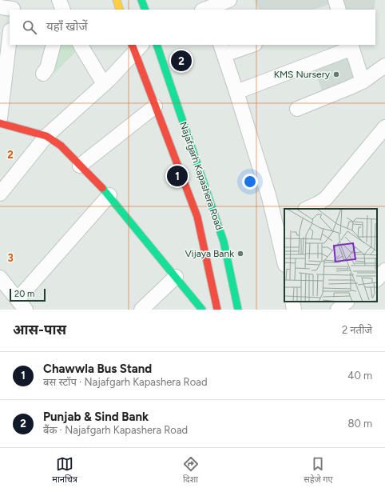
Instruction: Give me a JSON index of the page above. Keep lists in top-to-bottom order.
{
  "streets": {
    "main road": ["Najafgarh Kapashera Road"]
  },
  "places": ["KMS Nursery", "Vijaya Bank"],
  "scale_bar": "20 m",
  "page": {
    "search": "यहाँ खोजें",
    "pins": ["2", "1"],
    "scale": "20 m",
    "heading": ["आस-पास", "2 नतीजे"],
    "list": [
      {
        "mark": "1",
        "name": "Chawwla Bus Stand",
        "note": "बस स्टॉप · Najafgarh Kapashera Road",
        "value": "40 m"
      },
      {
        "mark": "2",
        "name": "Punjab & Sind Bank",
        "note": "बैंक · Najafgarh Kapashera Road",
        "value": "80 m"
      }
    ],
    "nav": ["मानचित्र", "दिशा", "सहेजे गए"]
  },
  "grid": {
    "rows": ["2", "3"]
  }
}
